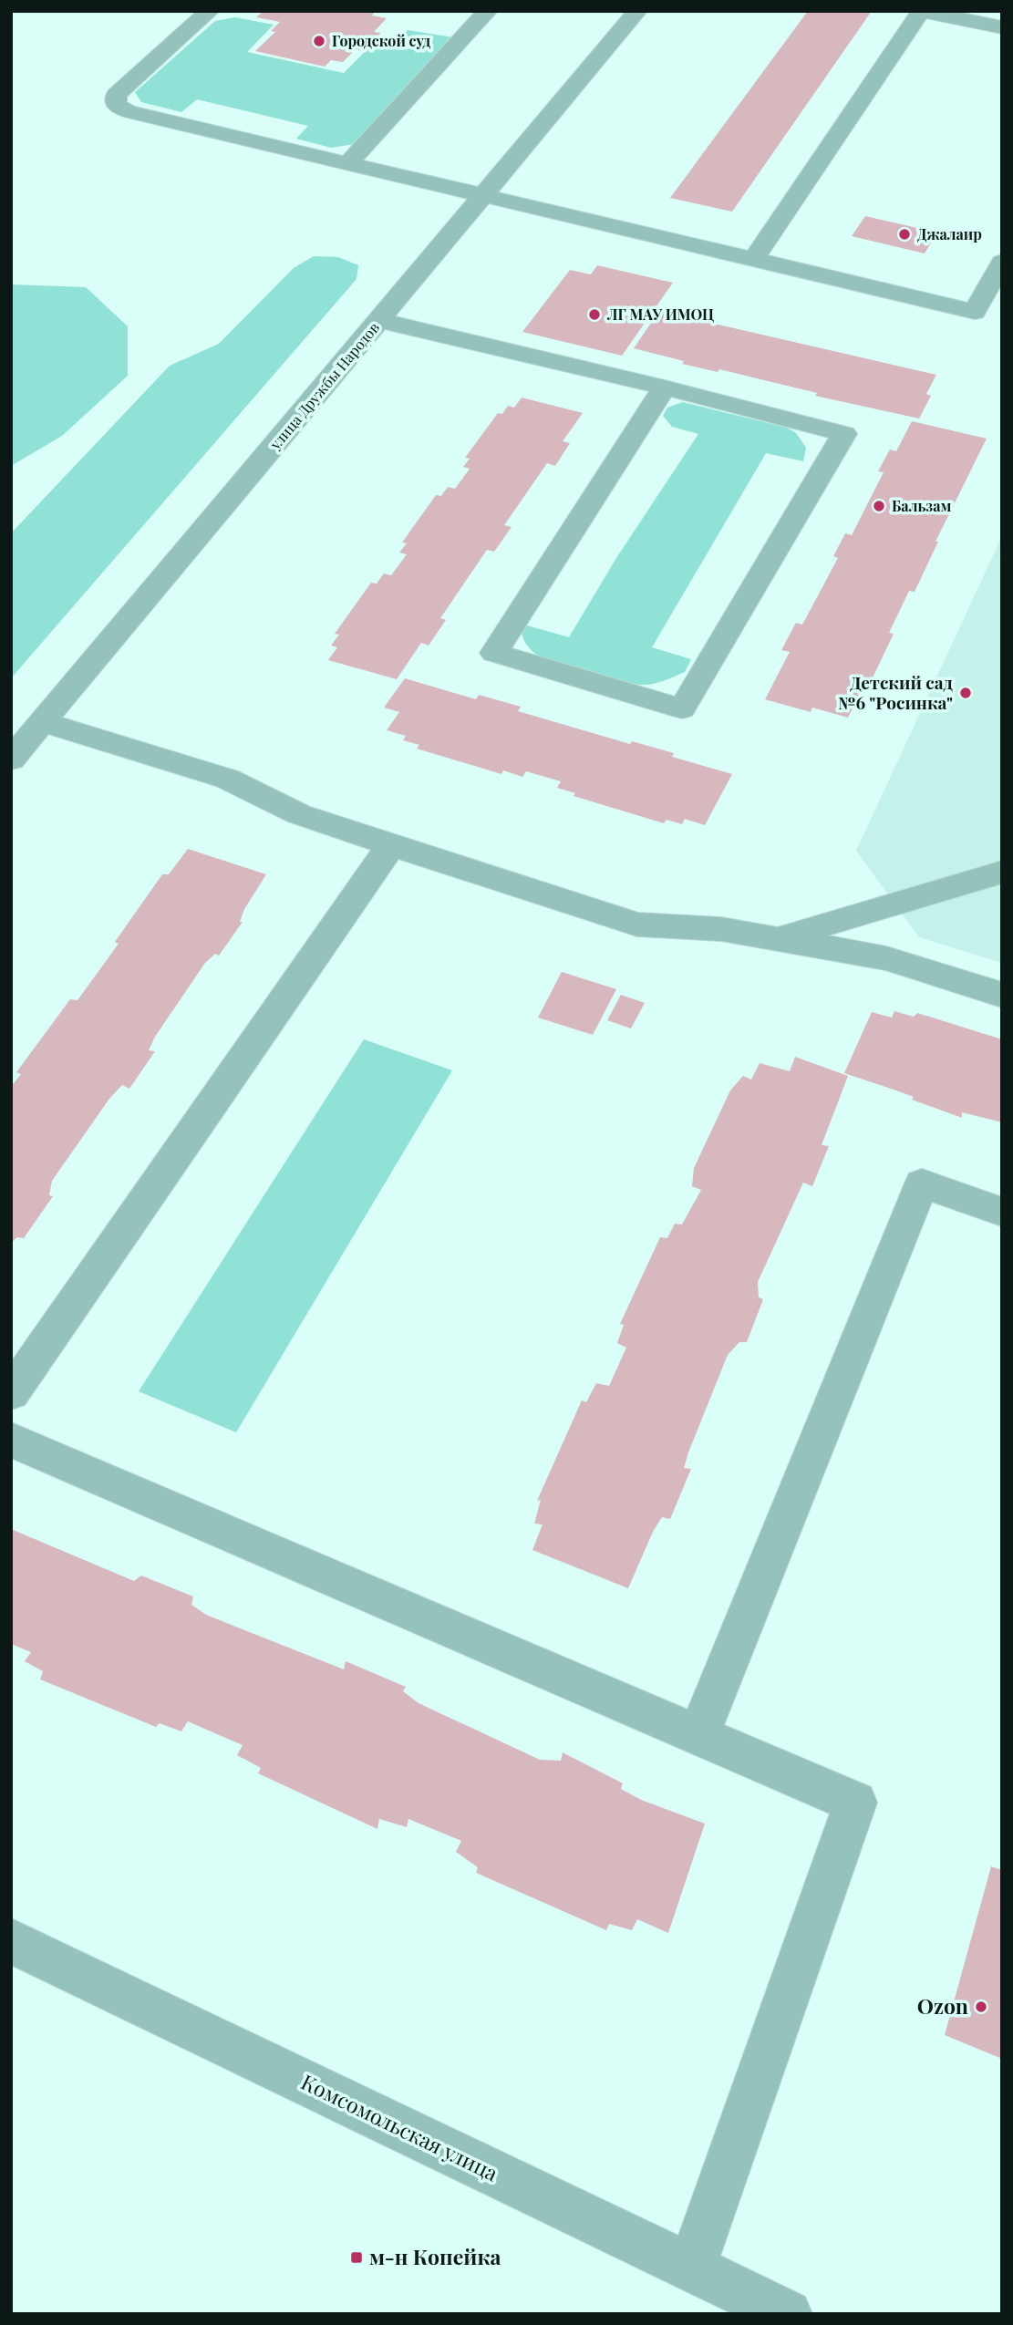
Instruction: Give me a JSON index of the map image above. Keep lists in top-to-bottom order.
{
  "streets": {
    "street": ["улица Дружбы Народов", "Комсомольская улица"]
  },
  "places": {
    "other": [
      "Городской суд",
      "Джалаир",
      "ЛГ МАУ ИМОЦ",
      "Бальзам",
      "Детский сад №6 \"Росинка\"",
      "Ozon"
    ],
    "transit": ["м-н Копейка"]
  }
}
